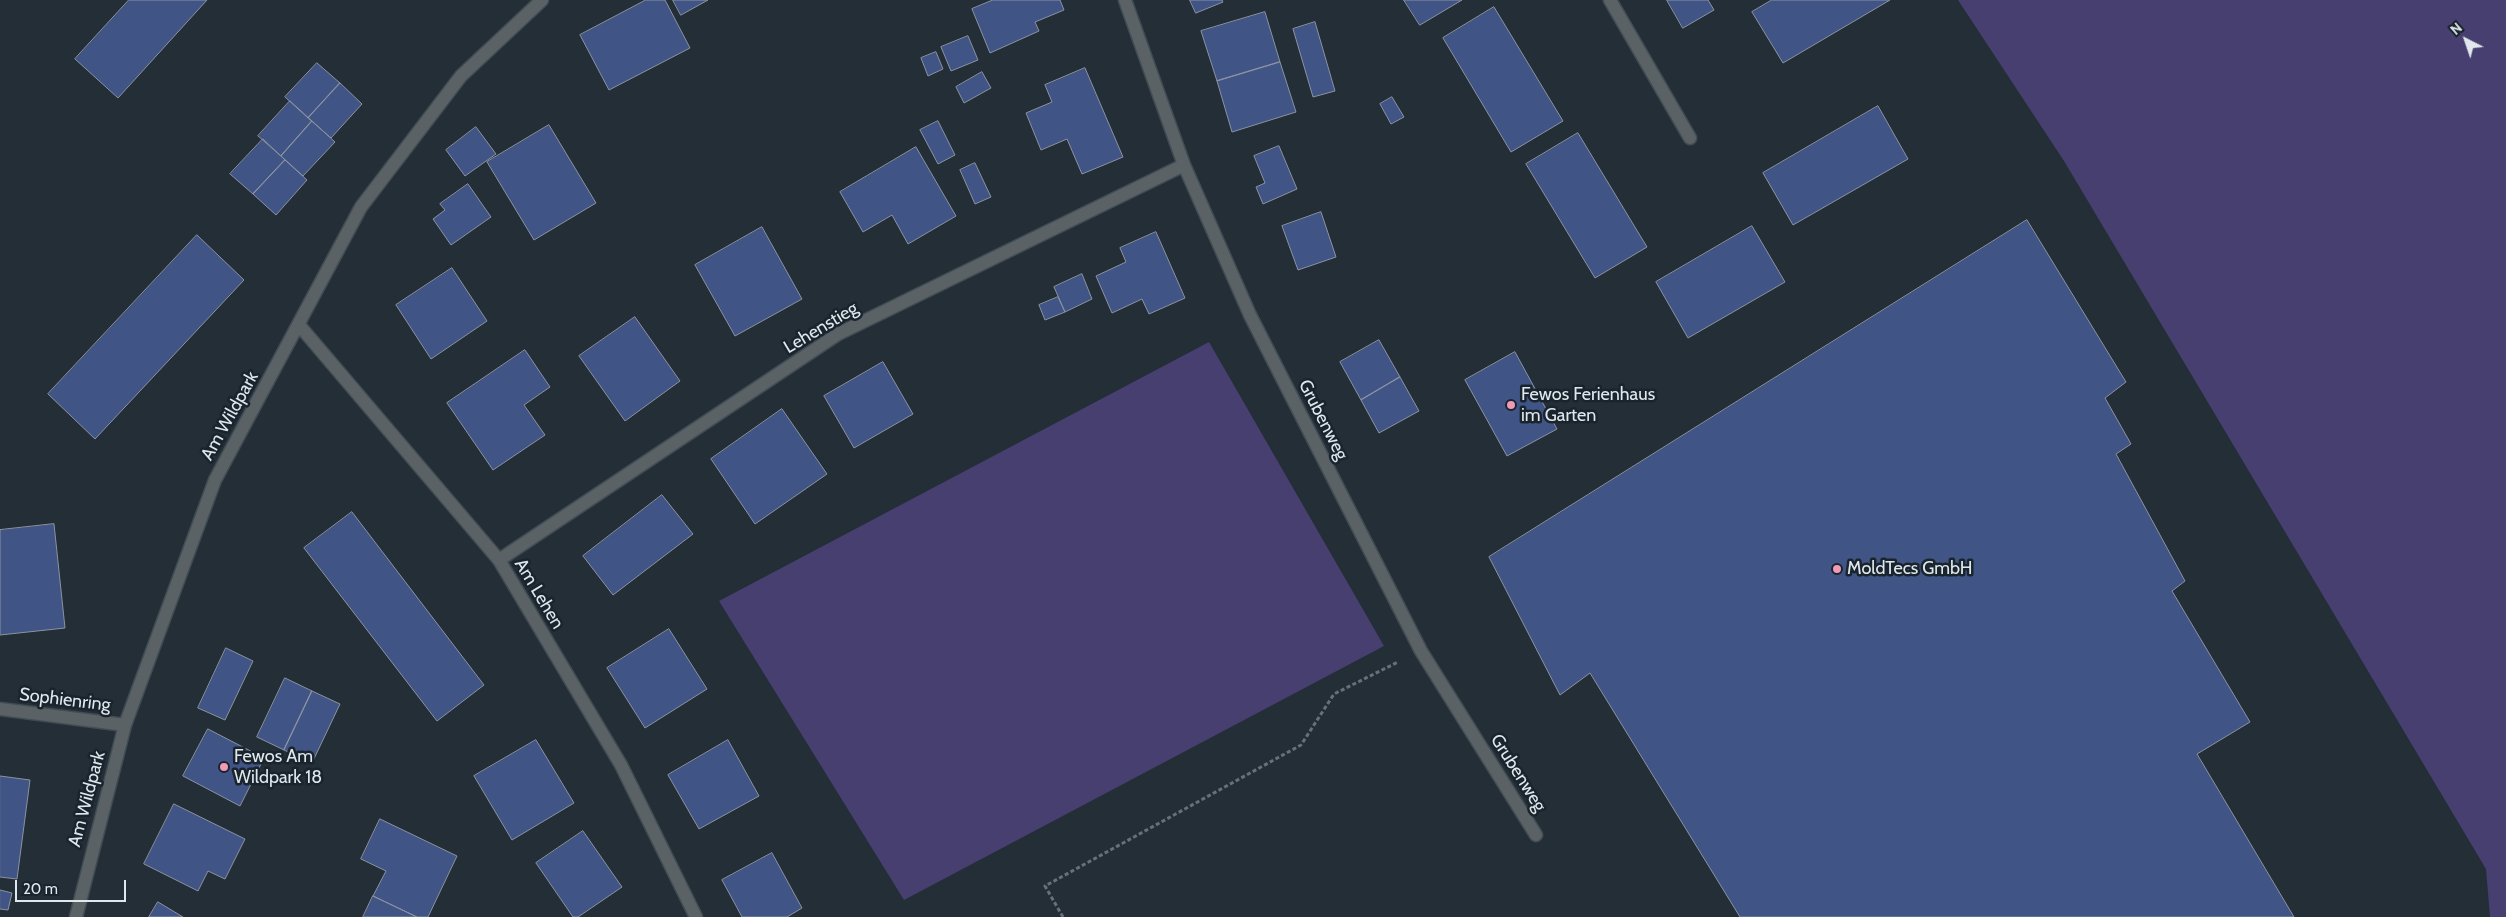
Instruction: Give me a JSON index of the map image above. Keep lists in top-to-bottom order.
{
  "streets": {
    "street": [
      "Lehenstieg",
      "Am Wildpark",
      "Grubenweg",
      "Am Lehen",
      "Sophienring"
    ]
  },
  "crossings": [
    ["Lehenstieg", "Grubenweg"],
    ["Lehenstieg", "Am Lehen"],
    ["Am Wildpark", "Am Lehen"],
    ["Am Wildpark", "Sophienring"]
  ],
  "places": ["Fewos Ferienhaus im Garten", "MoldTecs GmbH", "Fewos Am Wildpark 18"],
  "scale_bar": "20 m",
  "north": "top left"
}
